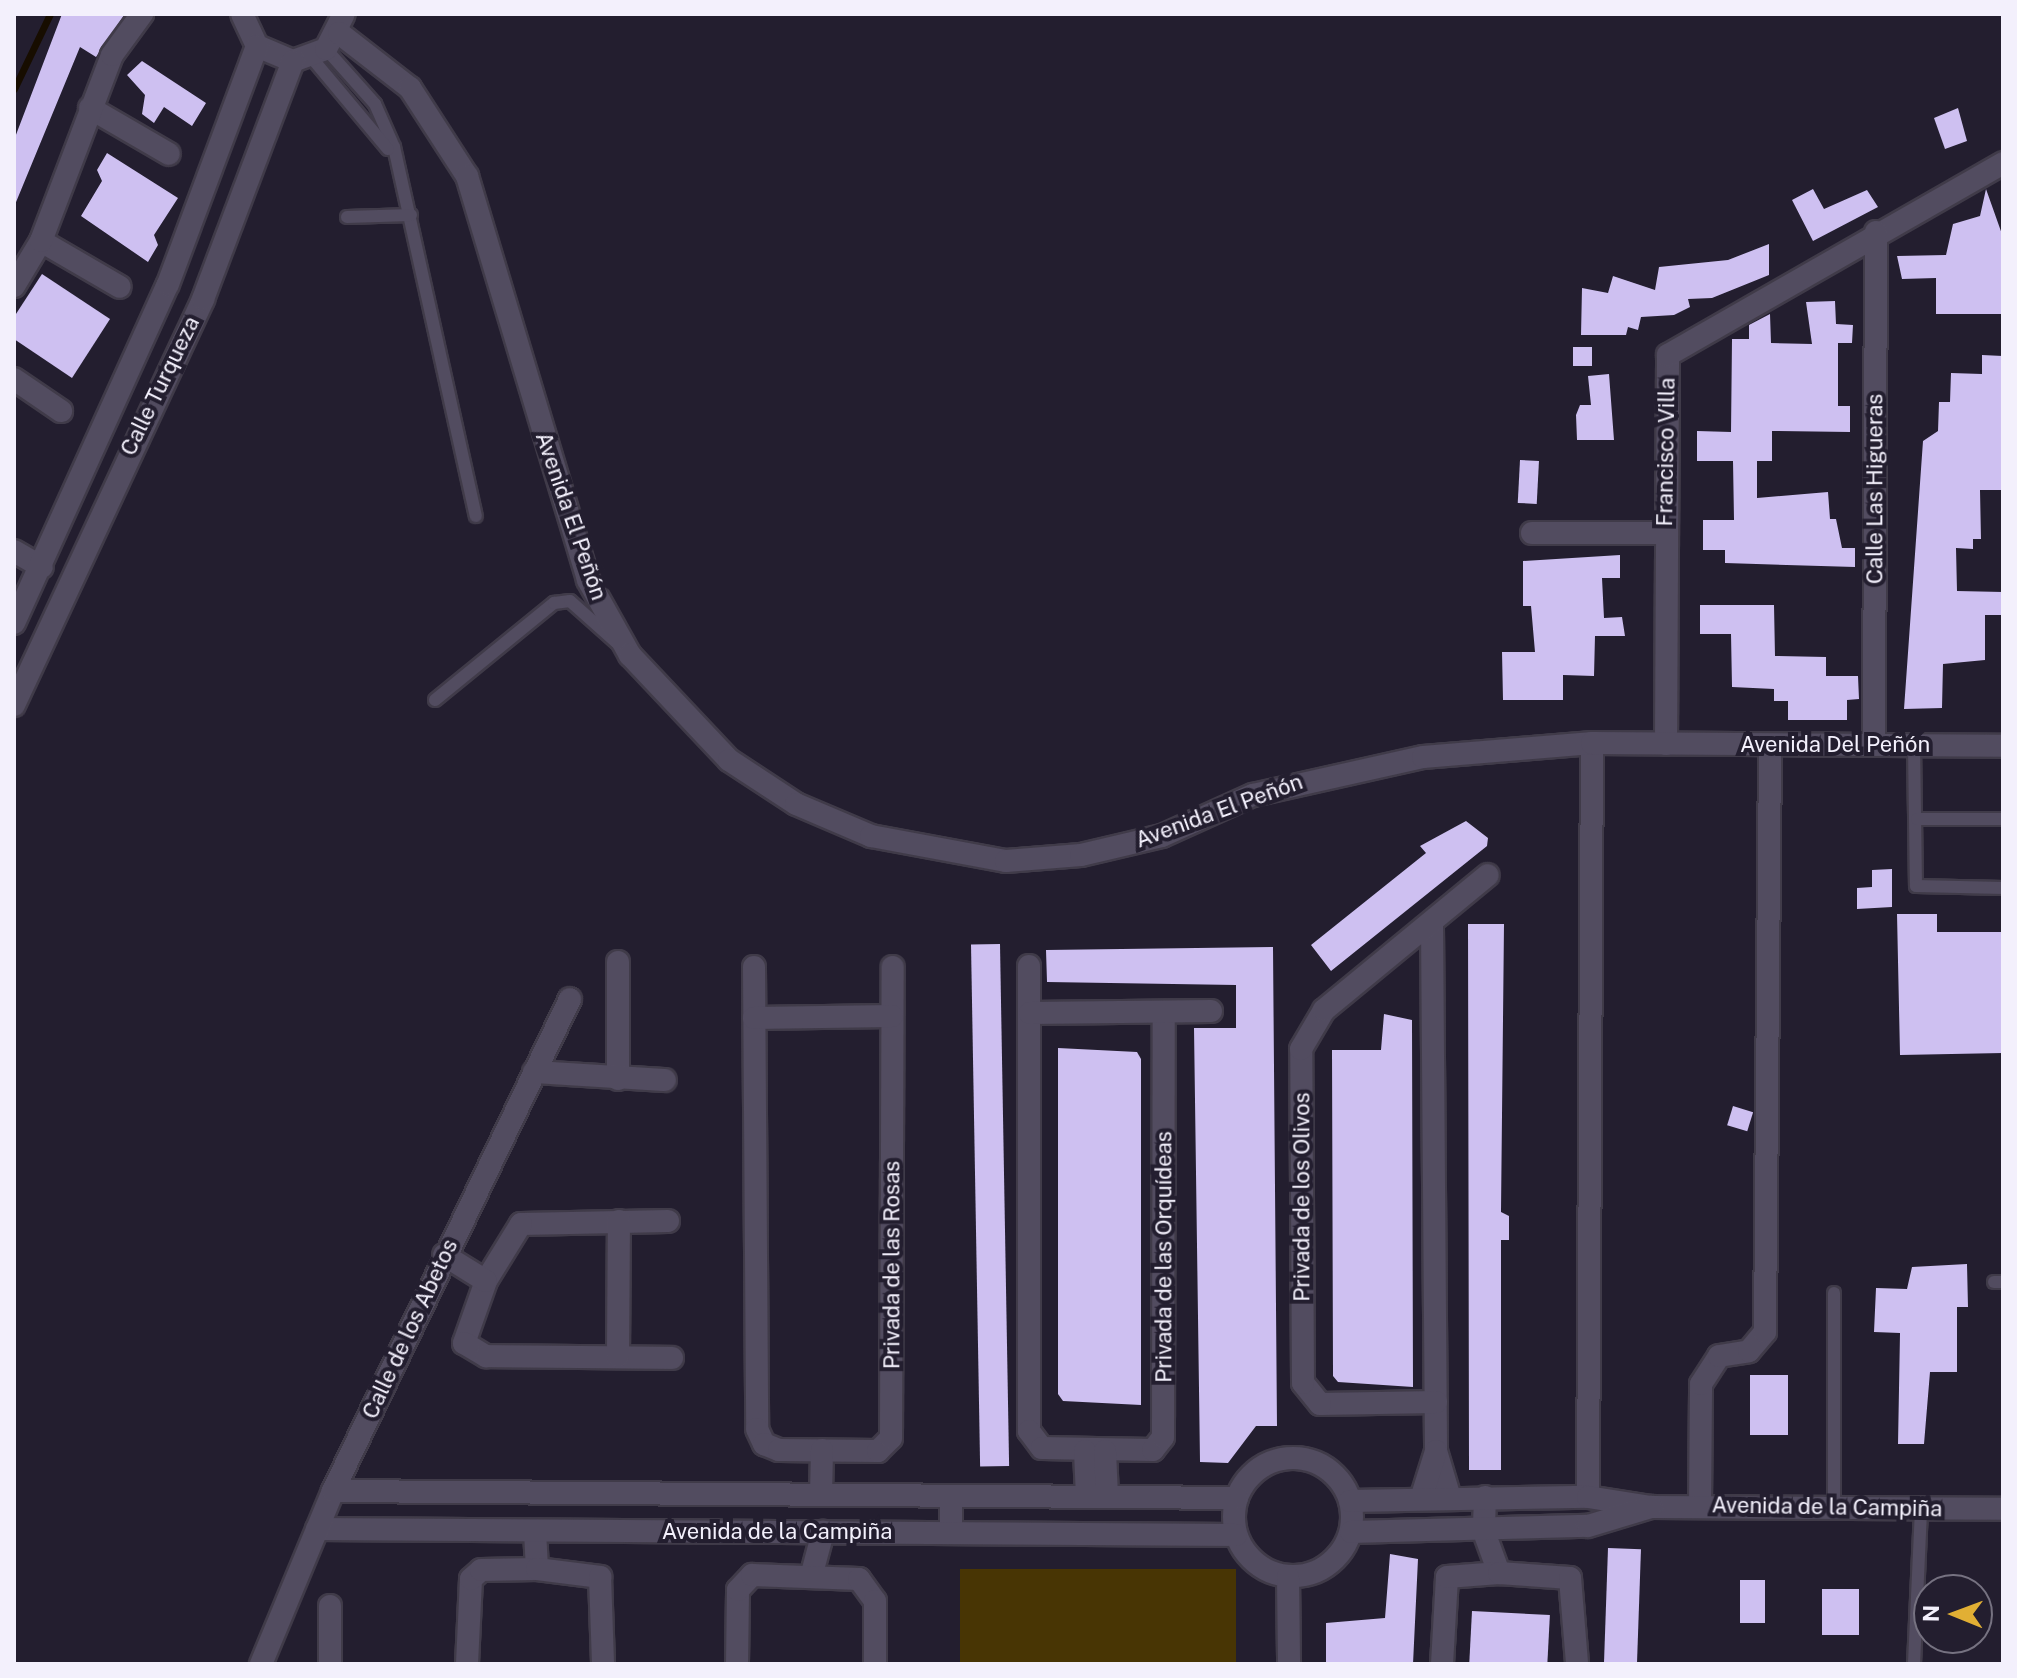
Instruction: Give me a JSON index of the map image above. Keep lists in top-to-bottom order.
{
  "streets": {
    "street": [
      "Calle Turqueza",
      "Francisco Villa",
      "Calle Las Higueras",
      "Avenida El Peñón",
      "Avenida Del Peñón",
      "Privada de los Olivos",
      "Privada de las Orquídeas",
      "Privada de las Rosas",
      "Calle de los Abetos",
      "Avenida de la Campiña"
    ]
  },
  "crossings": [
    ["Calle Turqueza", "Avenida El Peñón"],
    ["Francisco Villa", "Calle Las Higueras"],
    ["Francisco Villa", "Avenida El Peñón"],
    ["Francisco Villa", "Avenida Del Peñón"],
    ["Calle Las Higueras", "Avenida Del Peñón"],
    ["Avenida El Peñón", "Avenida Del Peñón"],
    ["Calle de los Abetos", "Avenida de la Campiña"]
  ],
  "north": "left"
}
